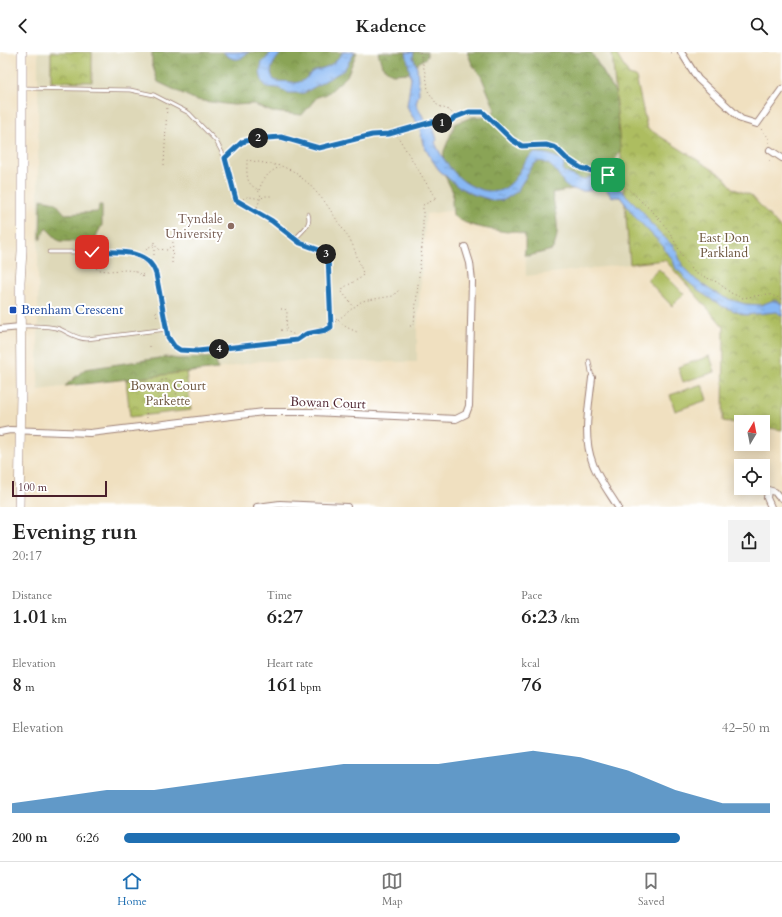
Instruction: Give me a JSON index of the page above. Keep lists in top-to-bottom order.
{
  "streets": {
    "street": ["Bowan Court"]
  },
  "parks": ["East Don Parkland", "Bowan Court Parkette"],
  "places": {
    "other": ["Tyndale University"],
    "transit": ["Brenham Crescent"]
  },
  "scale_bar": "100 m",
  "north": "top",
  "page": {
    "header": "Kadence",
    "pins": [
      "1",
      "2",
      "3",
      "4"
    ],
    "scale": "100 m",
    "heading": ["Evening run", "20:17"],
    "stats": [
      ["Distance", "1.01 km"],
      ["Time", "6:27"],
      ["Pace", "6:23 /km"],
      ["Elevation", "8 m"],
      ["Heart rate", "161 bpm"],
      ["kcal", "76"]
    ],
    "chart": ["Elevation", "42–50 m"],
    "list": [
      {
        "name": "200 m",
        "note": "6:26"
      }
    ],
    "tabs": ["Home", "Map", "Saved"]
  }
}
